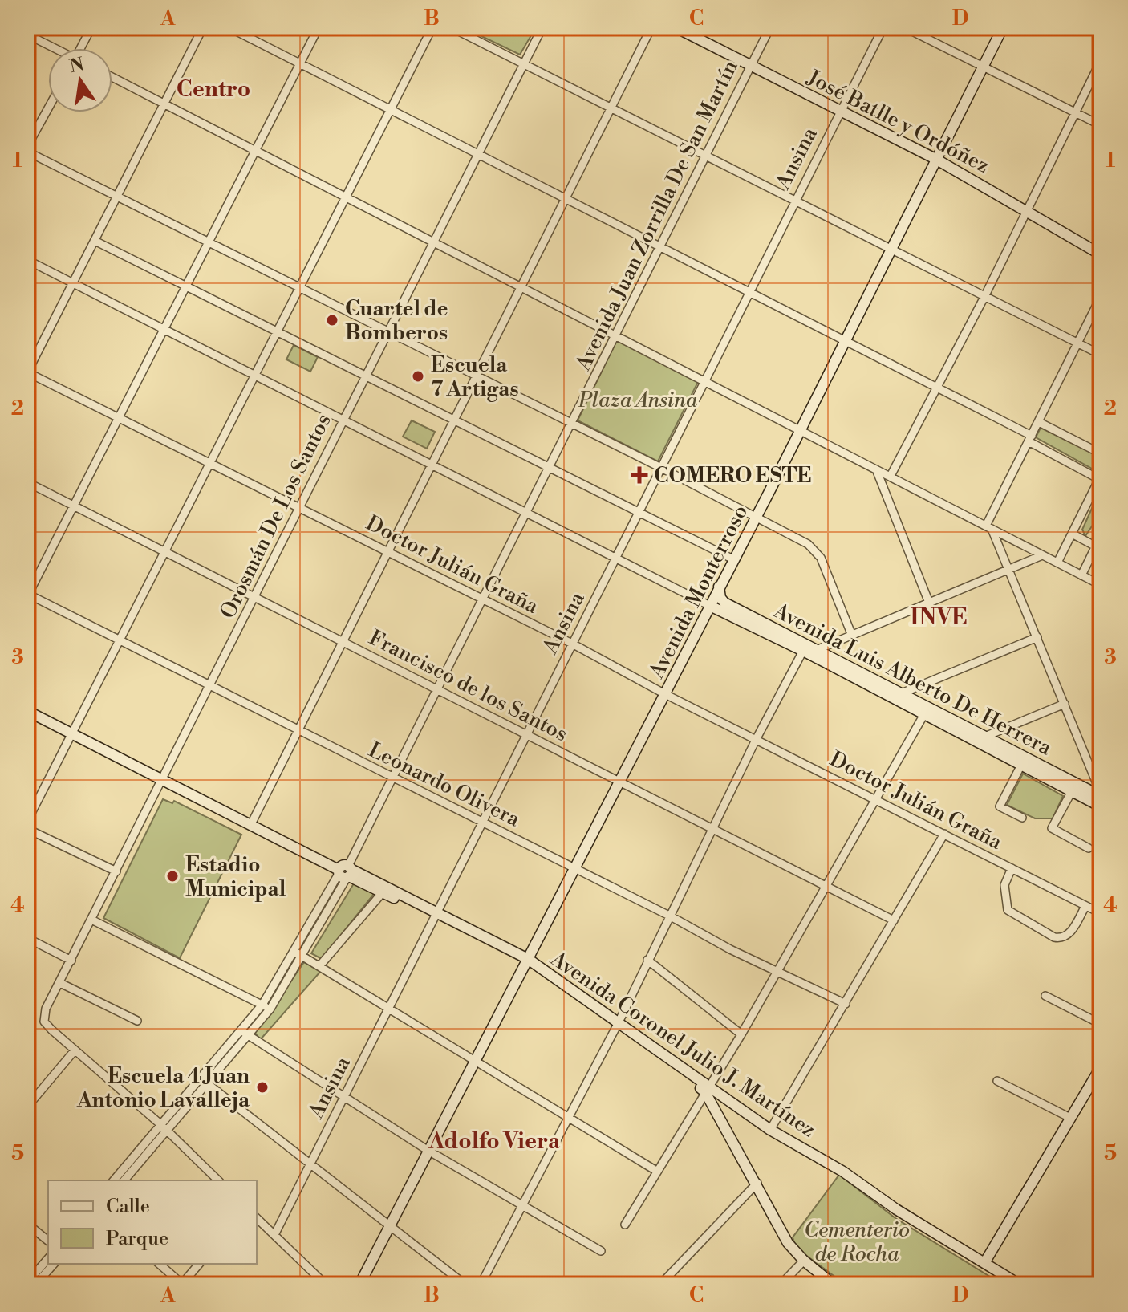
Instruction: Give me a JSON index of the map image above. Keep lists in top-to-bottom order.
{
  "streets": {
    "street": [
      "José Batlle y Ordóñez",
      "Ansina",
      "Avenida Juan Zorrilla De San Martín",
      "Orosmán De Los Santos",
      "Doctor Julián Graña",
      "Avenida Monterroso",
      "Avenida Luis Alberto De Herrera",
      "Francisco de los Santos",
      "Leonardo Olivera",
      "Avenida Coronel Julio J. Martínez"
    ]
  },
  "crossings": [
    ["José Batlle y Ordóñez", "Ansina"],
    ["José Batlle y Ordóñez", "Avenida Juan Zorrilla De San Martín"],
    ["José Batlle y Ordóñez", "Avenida Monterroso"],
    ["Ansina", "Doctor Julián Graña"],
    ["Ansina", "Francisco de los Santos"],
    ["Ansina", "Leonardo Olivera"],
    ["Ansina", "Avenida Coronel Julio J. Martínez"],
    ["Avenida Juan Zorrilla De San Martín", "Doctor Julián Graña"],
    ["Avenida Juan Zorrilla De San Martín", "Francisco de los Santos"],
    ["Avenida Juan Zorrilla De San Martín", "Leonardo Olivera"],
    ["Avenida Juan Zorrilla De San Martín", "Avenida Coronel Julio J. Martínez"],
    ["Orosmán De Los Santos", "Doctor Julián Graña"],
    ["Orosmán De Los Santos", "Francisco de los Santos"],
    ["Orosmán De Los Santos", "Leonardo Olivera"],
    ["Orosmán De Los Santos", "Avenida Coronel Julio J. Martínez"],
    ["Doctor Julián Graña", "Avenida Monterroso"],
    ["Avenida Monterroso", "Avenida Luis Alberto De Herrera"],
    ["Avenida Monterroso", "Francisco de los Santos"],
    ["Avenida Monterroso", "Leonardo Olivera"],
    ["Avenida Monterroso", "Avenida Coronel Julio J. Martínez"]
  ],
  "districts": ["Centro", "INVE", "Adolfo Viera"],
  "parks": ["Plaza Ansina", "Cementerio de Rocha"],
  "places": {
    "other": [
      "Cuartel de Bomberos",
      "Escuela 7 Artigas",
      "Estadio Municipal",
      "Escuela 4 Juan Antonio Lavalleja"
    ],
    "health": ["COMERO ESTE"]
  },
  "legend": ["Calle", "Parque"],
  "north": "top",
  "grid": {
    "columns": [
      "A",
      "B",
      "C",
      "D"
    ],
    "rows": [
      "1",
      "2",
      "3",
      "4",
      "5"
    ]
  }
}
